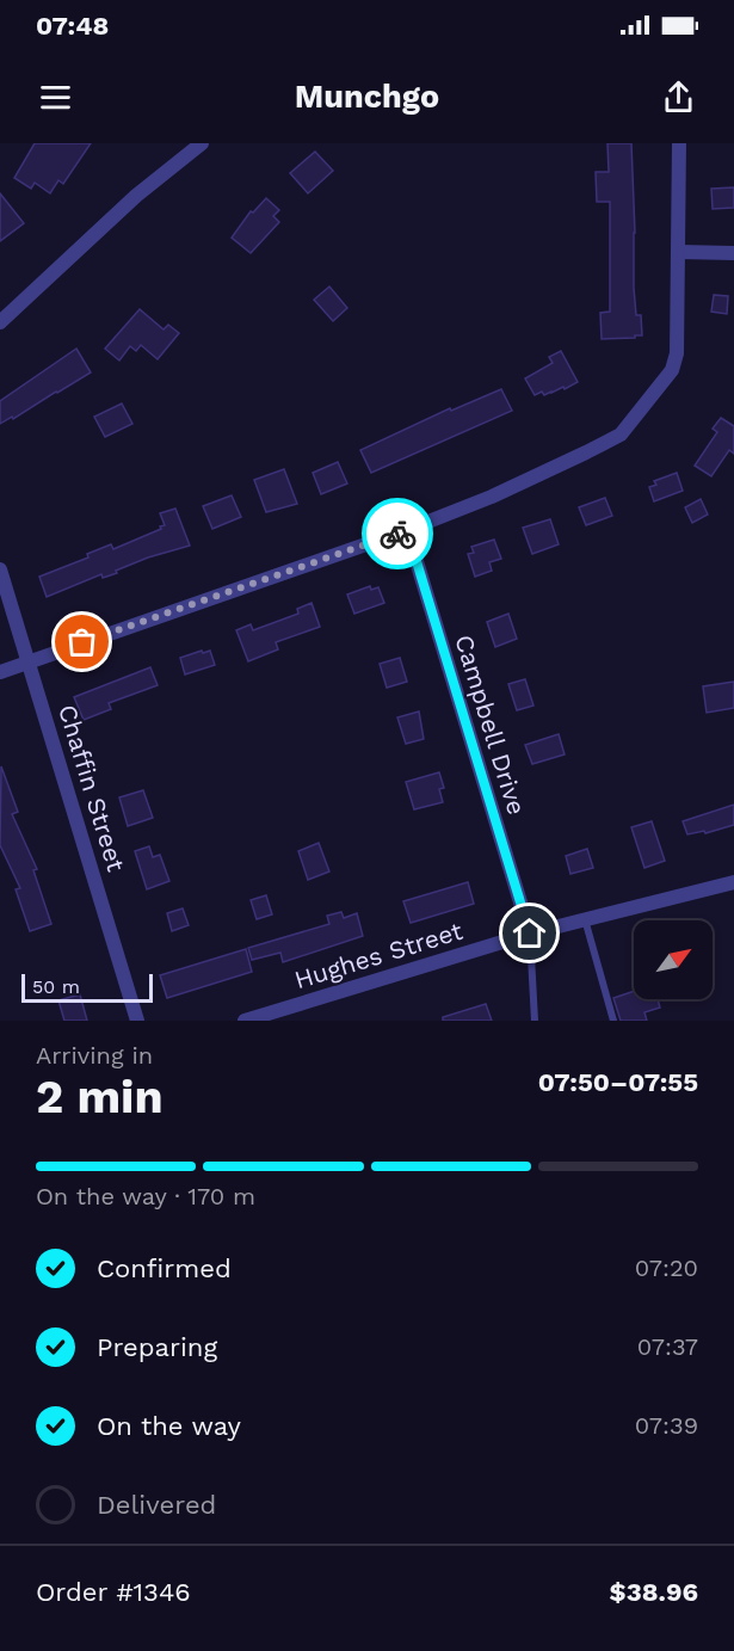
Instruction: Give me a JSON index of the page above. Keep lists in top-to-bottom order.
{
  "streets": {
    "street": ["Campbell Drive", "Chaffin Street", "Hughes Street"]
  },
  "crossings": [
    ["Campbell Drive", "Hughes Street"]
  ],
  "scale_bar": "50 m",
  "north": "top right",
  "page": {
    "status": "07:48",
    "header": "Munchgo",
    "scale": "50 m",
    "heading": ["2 min", "Arriving in", "07:50–07:55"],
    "panel": ["Order #1346", "$38.96"],
    "bar": "On the way · 170 m",
    "list": [
      ["Confirmed", "07:20"],
      ["Preparing", "07:37"],
      ["On the way", "07:39"],
      "Delivered"
    ]
  }
}
